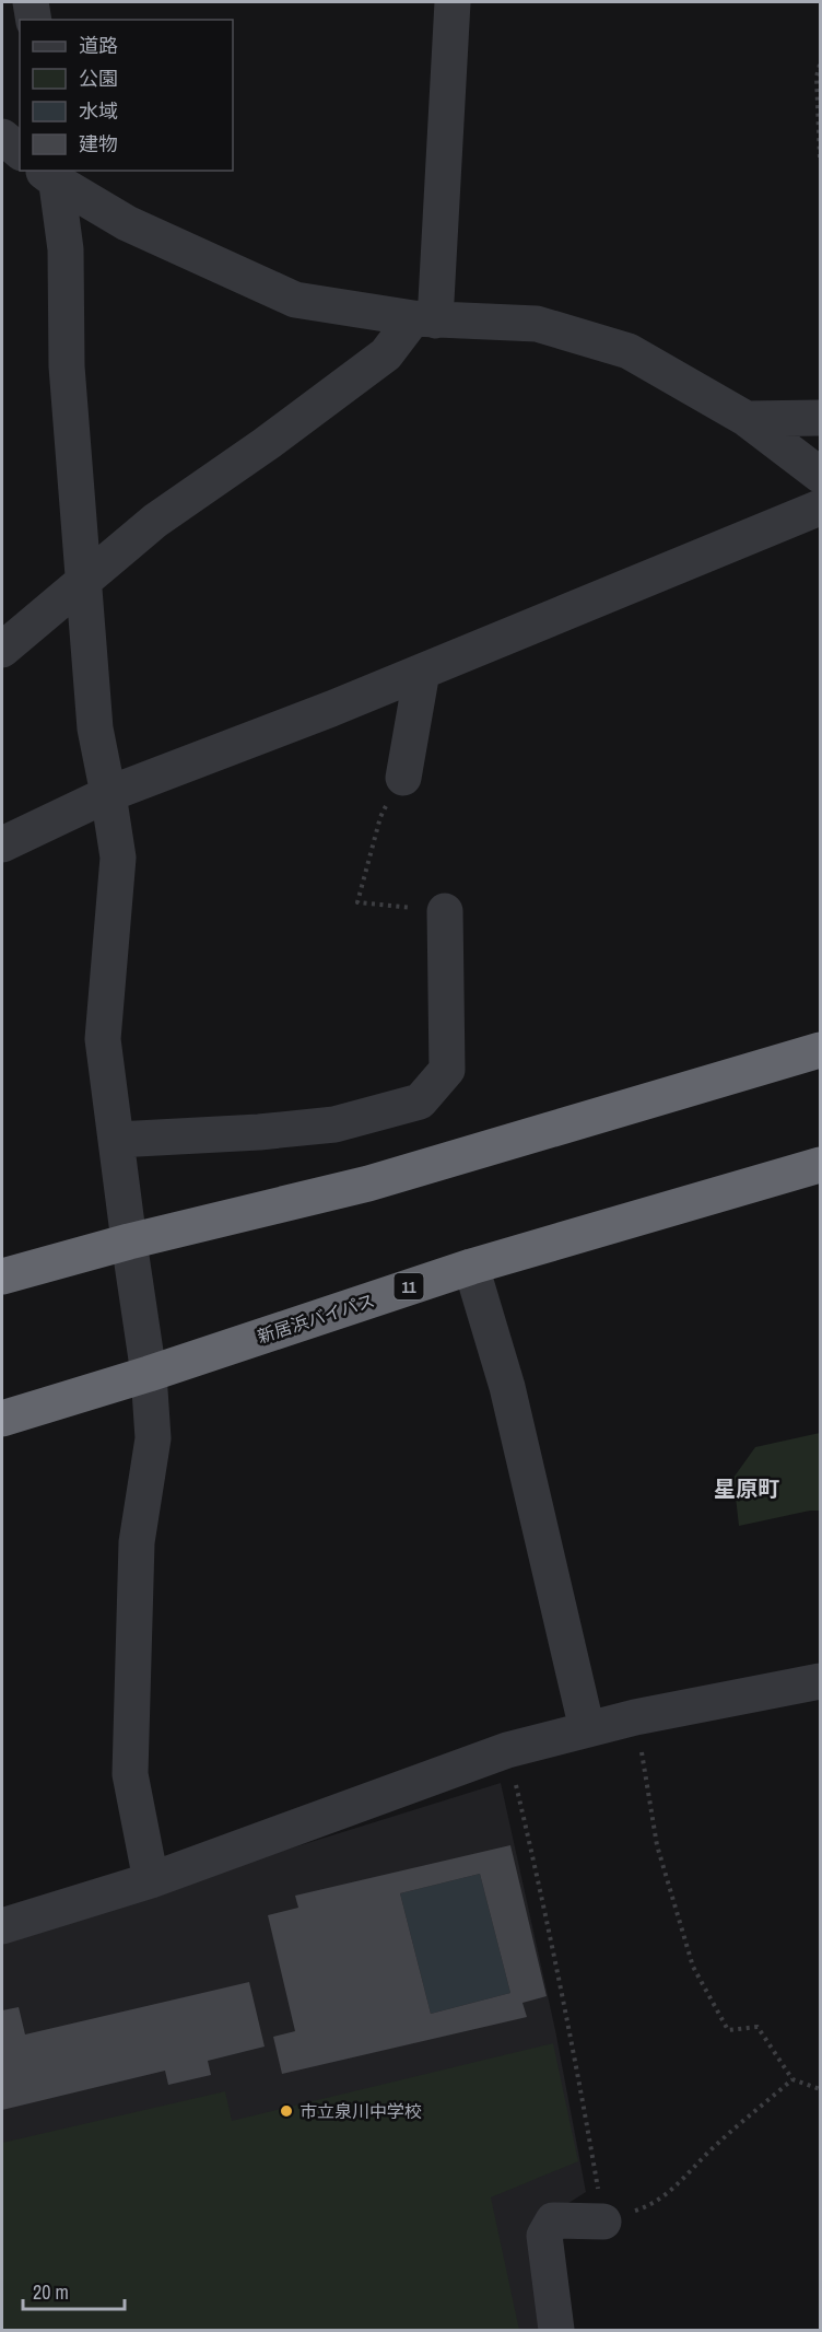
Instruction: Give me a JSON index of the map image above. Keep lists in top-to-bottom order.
{
  "streets": {
    "highway": ["11", "新居浜バイパス"]
  },
  "districts": ["星原町"],
  "places": ["市立泉川中学校"],
  "legend": [
    "道路",
    "公園",
    "水域",
    "建物"
  ],
  "scale_bar": "20 m"
}
